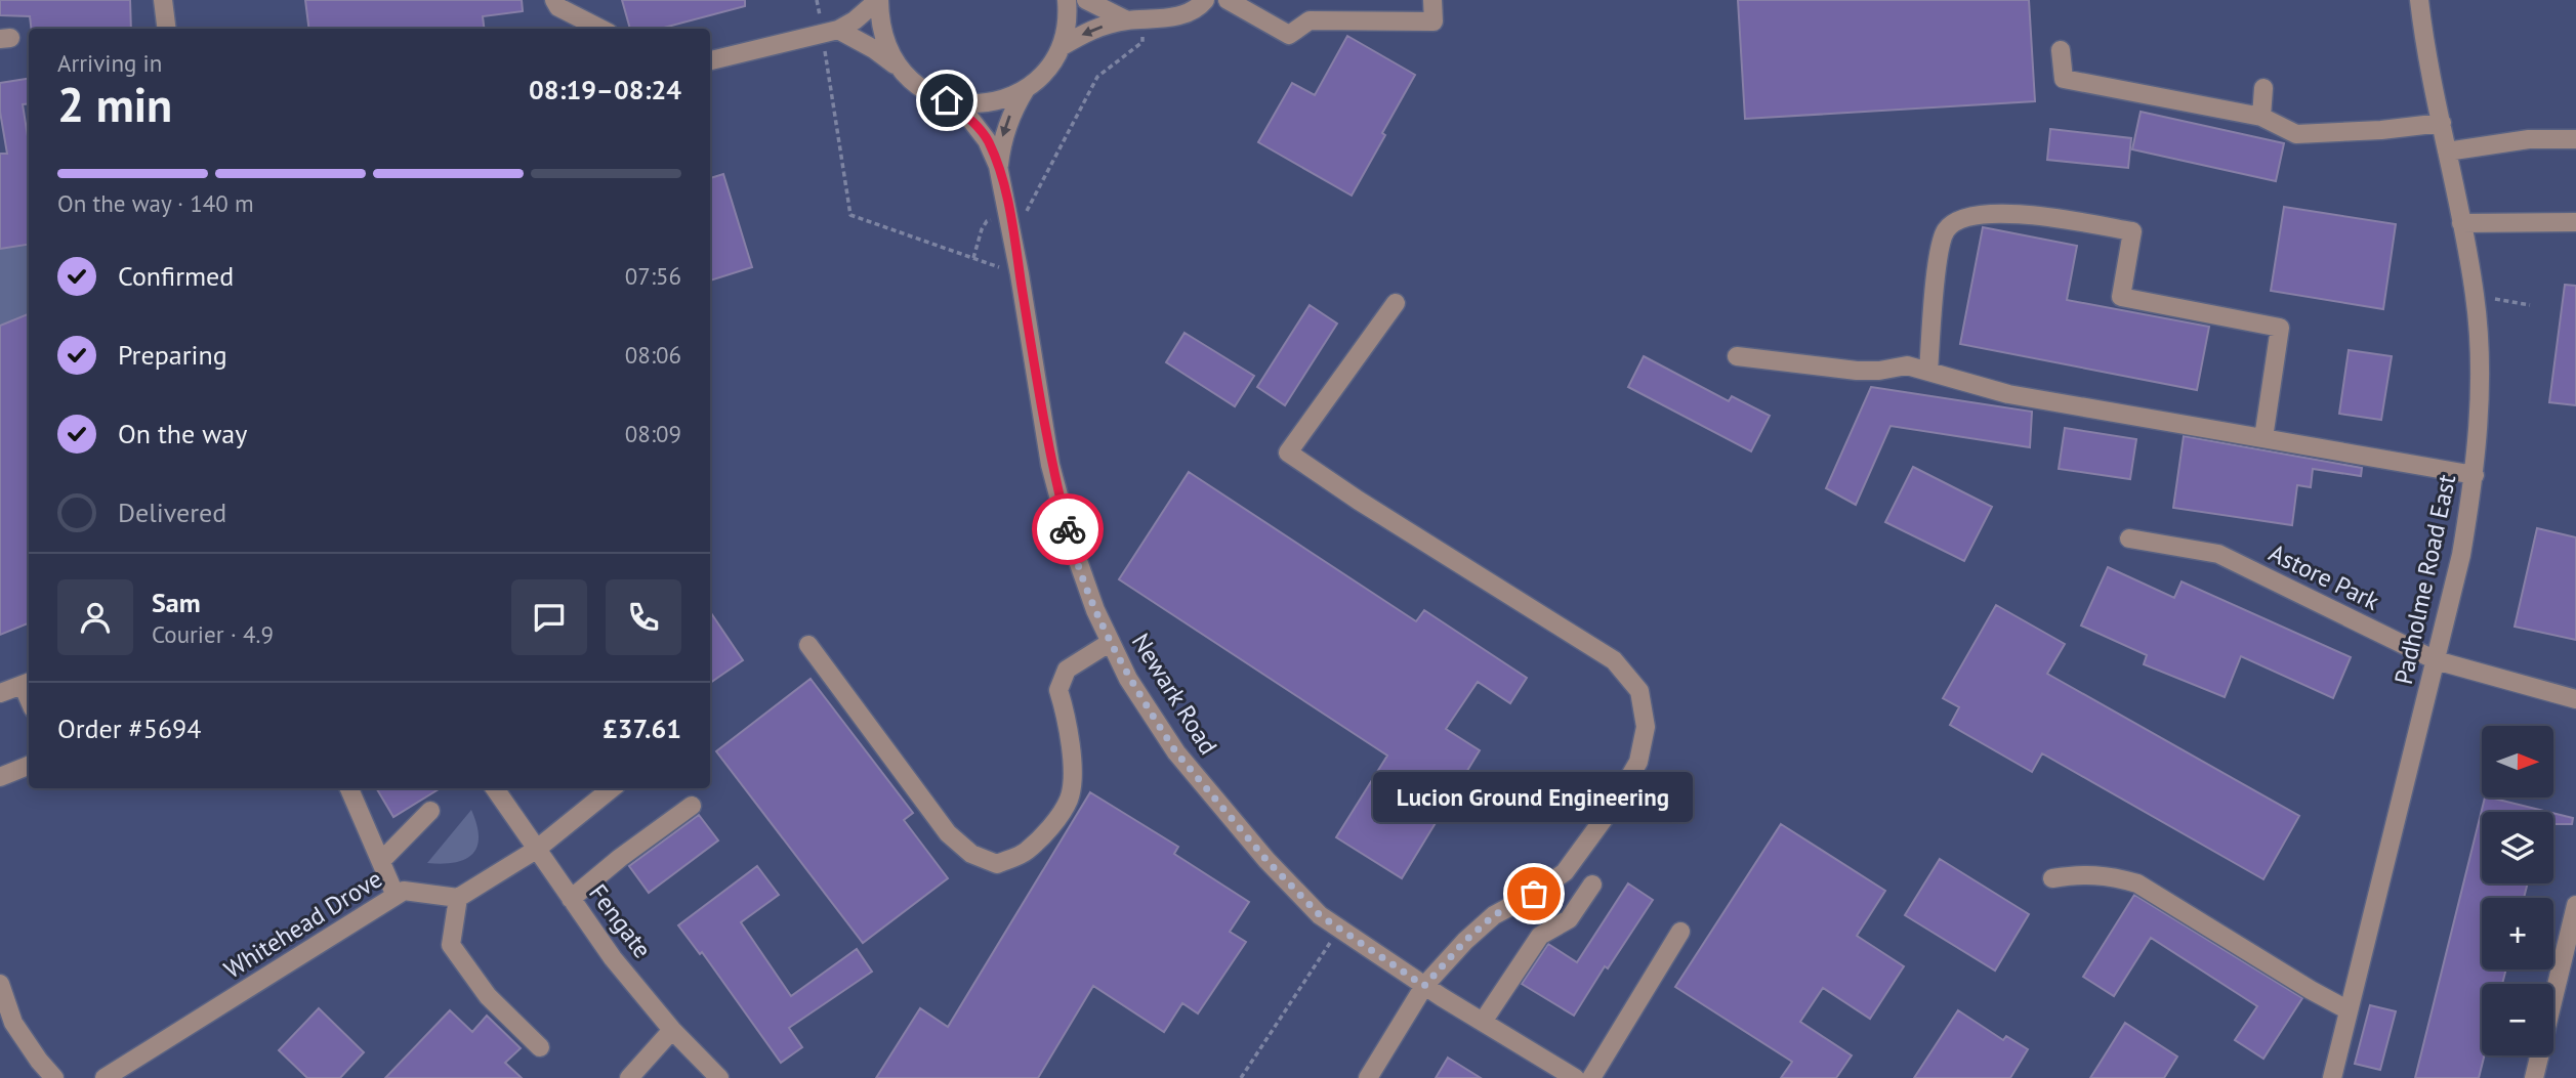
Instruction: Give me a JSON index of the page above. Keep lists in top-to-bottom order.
{
  "streets": {
    "street": [
      "Astore Park",
      "Padholme Road East",
      "Newark Road",
      "Fengate",
      "Whitehead Drove"
    ]
  },
  "crossings": [
    ["Astore Park", "Padholme Road East"]
  ],
  "places": ["Lucion Ground Engineering"],
  "north": "right",
  "page": {
    "heading": ["2 min", "Arriving in", "08:19–08:24"],
    "panel": [
      "Sam",
      "Courier · 4.9",
      "Order #5694",
      "£37.61"
    ],
    "bar": "On the way · 140 m",
    "list": [
      ["Confirmed", "07:56"],
      ["Preparing", "08:06"],
      ["On the way", "08:09"],
      "Delivered"
    ],
    "map_buttons": ["+", "−"],
    "bubble": "Lucion Ground Engineering"
  }
}
